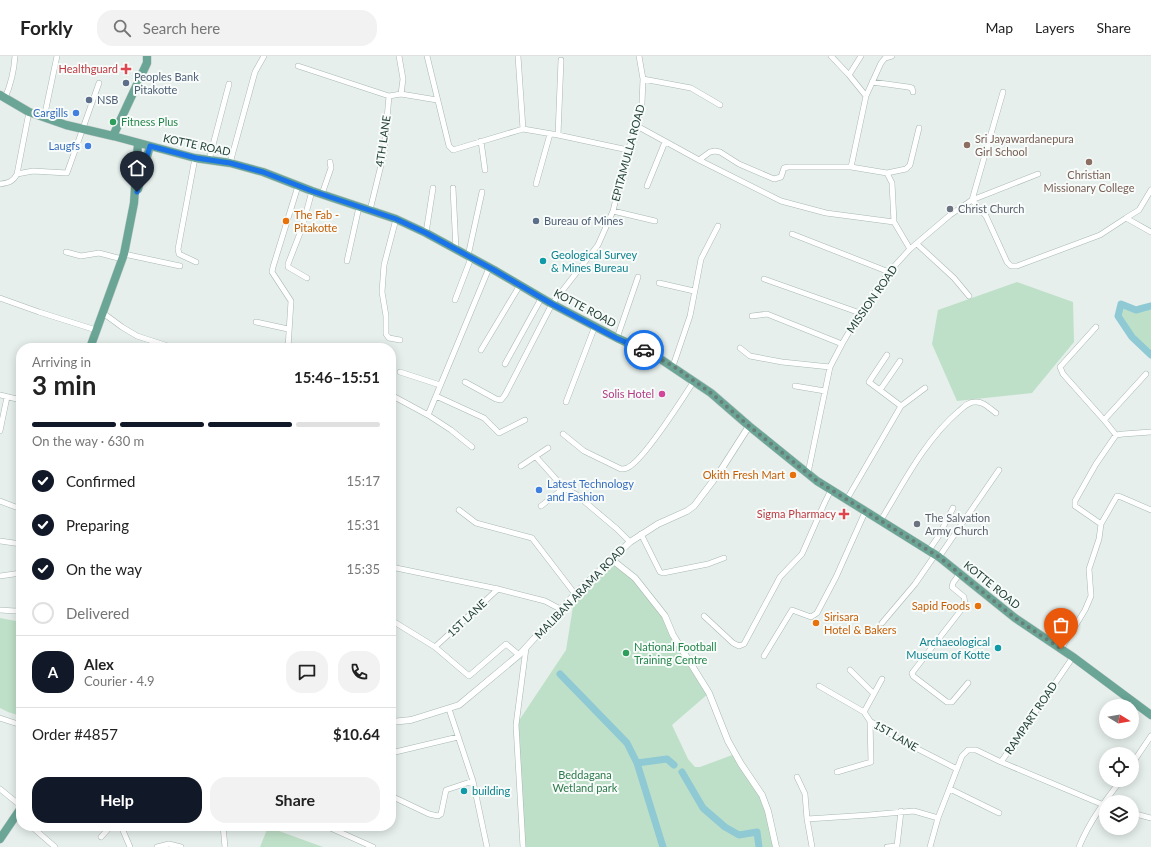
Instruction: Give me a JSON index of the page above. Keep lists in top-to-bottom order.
{
  "streets": {
    "main road": ["KOTTE ROAD"],
    "street": [
      "4TH LANE",
      "EPITAMULLA ROAD",
      "MISSION ROAD",
      "MALIBAN ARAMA ROAD",
      "1ST LANE",
      "RAMPART ROAD"
    ]
  },
  "crossings": [
    ["4TH LANE", "KOTTE ROAD"],
    ["KOTTE ROAD", "EPITAMULLA ROAD"],
    ["KOTTE ROAD", "MISSION ROAD"],
    ["KOTTE ROAD", "MALIBAN ARAMA ROAD"],
    ["KOTTE ROAD", "RAMPART ROAD"],
    ["1ST LANE", "RAMPART ROAD"]
  ],
  "parks": ["Beddagana Wetland park"],
  "places": {
    "health": ["Healthguard", "Sigma Pharmacy"],
    "other": [
      "Peoples Bank Pitakotte",
      "NSB",
      "Cargills",
      "Fitness Plus",
      "Sri Jayawardanepura Girl School",
      "Laugfs",
      "Christian Missionary College",
      "Christ Church",
      "The Fab - Pitakotte",
      "Bureau of Mines",
      "Geological Survey & Mines Bureau",
      "Solis Hotel",
      "Okith Fresh Mart",
      "Latest Technology and Fashion",
      "The Salvation Army Church",
      "Sapid Foods",
      "Sirisara Hotel & Bakers",
      "Archaeological Museum of Kotte",
      "National Football Training Centre",
      "building"
    ]
  },
  "north": "right",
  "page": {
    "header": "Forkly",
    "search": "Search here",
    "nav": ["Map", "Layers", "Share"],
    "heading": ["3 min", "Arriving in", "15:46–15:51"],
    "panel": [
      "Alex",
      "Courier · 4.9",
      "Order #4857",
      "$10.64"
    ],
    "bar": "On the way · 630 m",
    "list": [
      ["Confirmed", "15:17"],
      ["Preparing", "15:31"],
      ["On the way", "15:35"],
      "Delivered"
    ],
    "round": "A",
    "buttons": ["Help", "Share"]
  }
}
